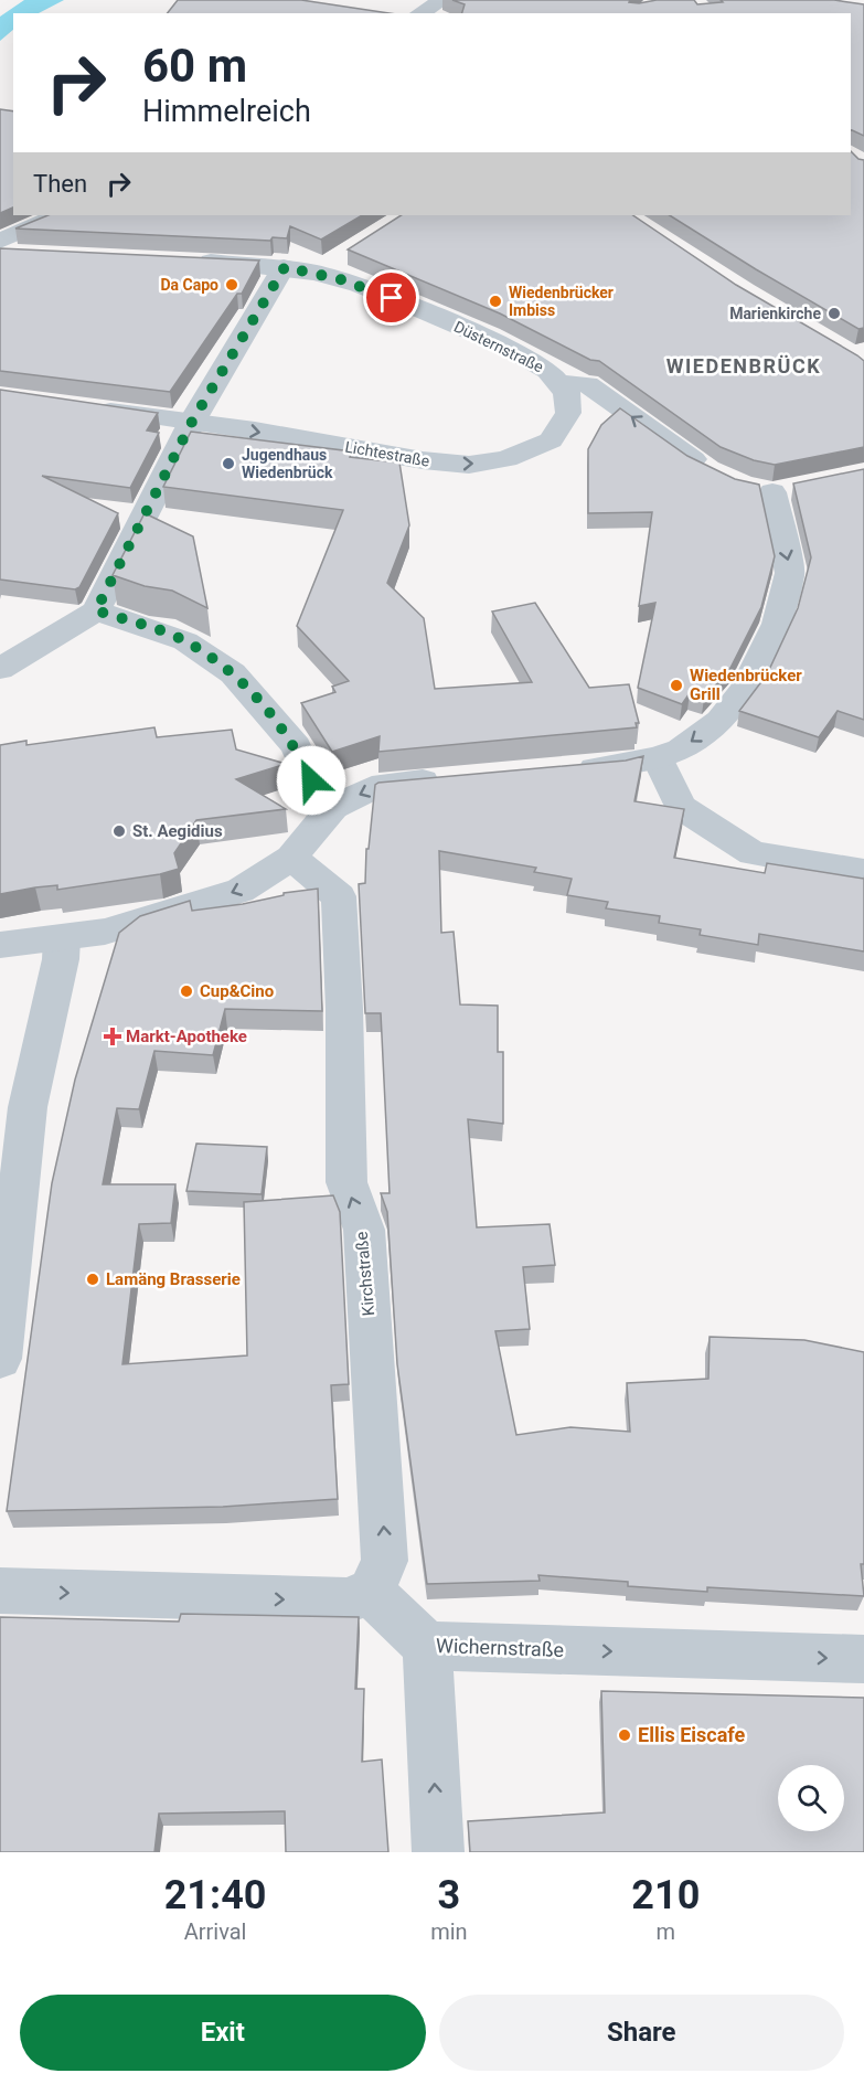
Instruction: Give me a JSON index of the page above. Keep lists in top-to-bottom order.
{
  "streets": {
    "street": [
      "Düsternstraße",
      "Lichtestraße",
      "Kirchstraße",
      "Wichernstraße"
    ]
  },
  "crossings": [
    ["Düsternstraße", "Lichtestraße"],
    ["Kirchstraße", "Wichernstraße"]
  ],
  "one_way": ["Kirchstraße", "Wichernstraße"],
  "districts": ["WIEDENBRÜCK"],
  "places": {
    "other": [
      "Da Capo",
      "Wiedenbrücker Imbiss",
      "Marienkirche",
      "Jugendhaus Wiedenbrück",
      "Wiedenbrücker Grill",
      "St. Aegidius",
      "Cup&Cino",
      "Lamäng Brasserie",
      "Ellis Eiscafe"
    ],
    "health": ["Markt-Apotheke"]
  },
  "page": {
    "turn": ["60 m", "Himmelreich"],
    "then": "Then",
    "eta": [
      "21:40",
      "Arrival",
      "3",
      "min",
      "210",
      "m"
    ],
    "buttons": ["Exit", "Share"]
  }
}
